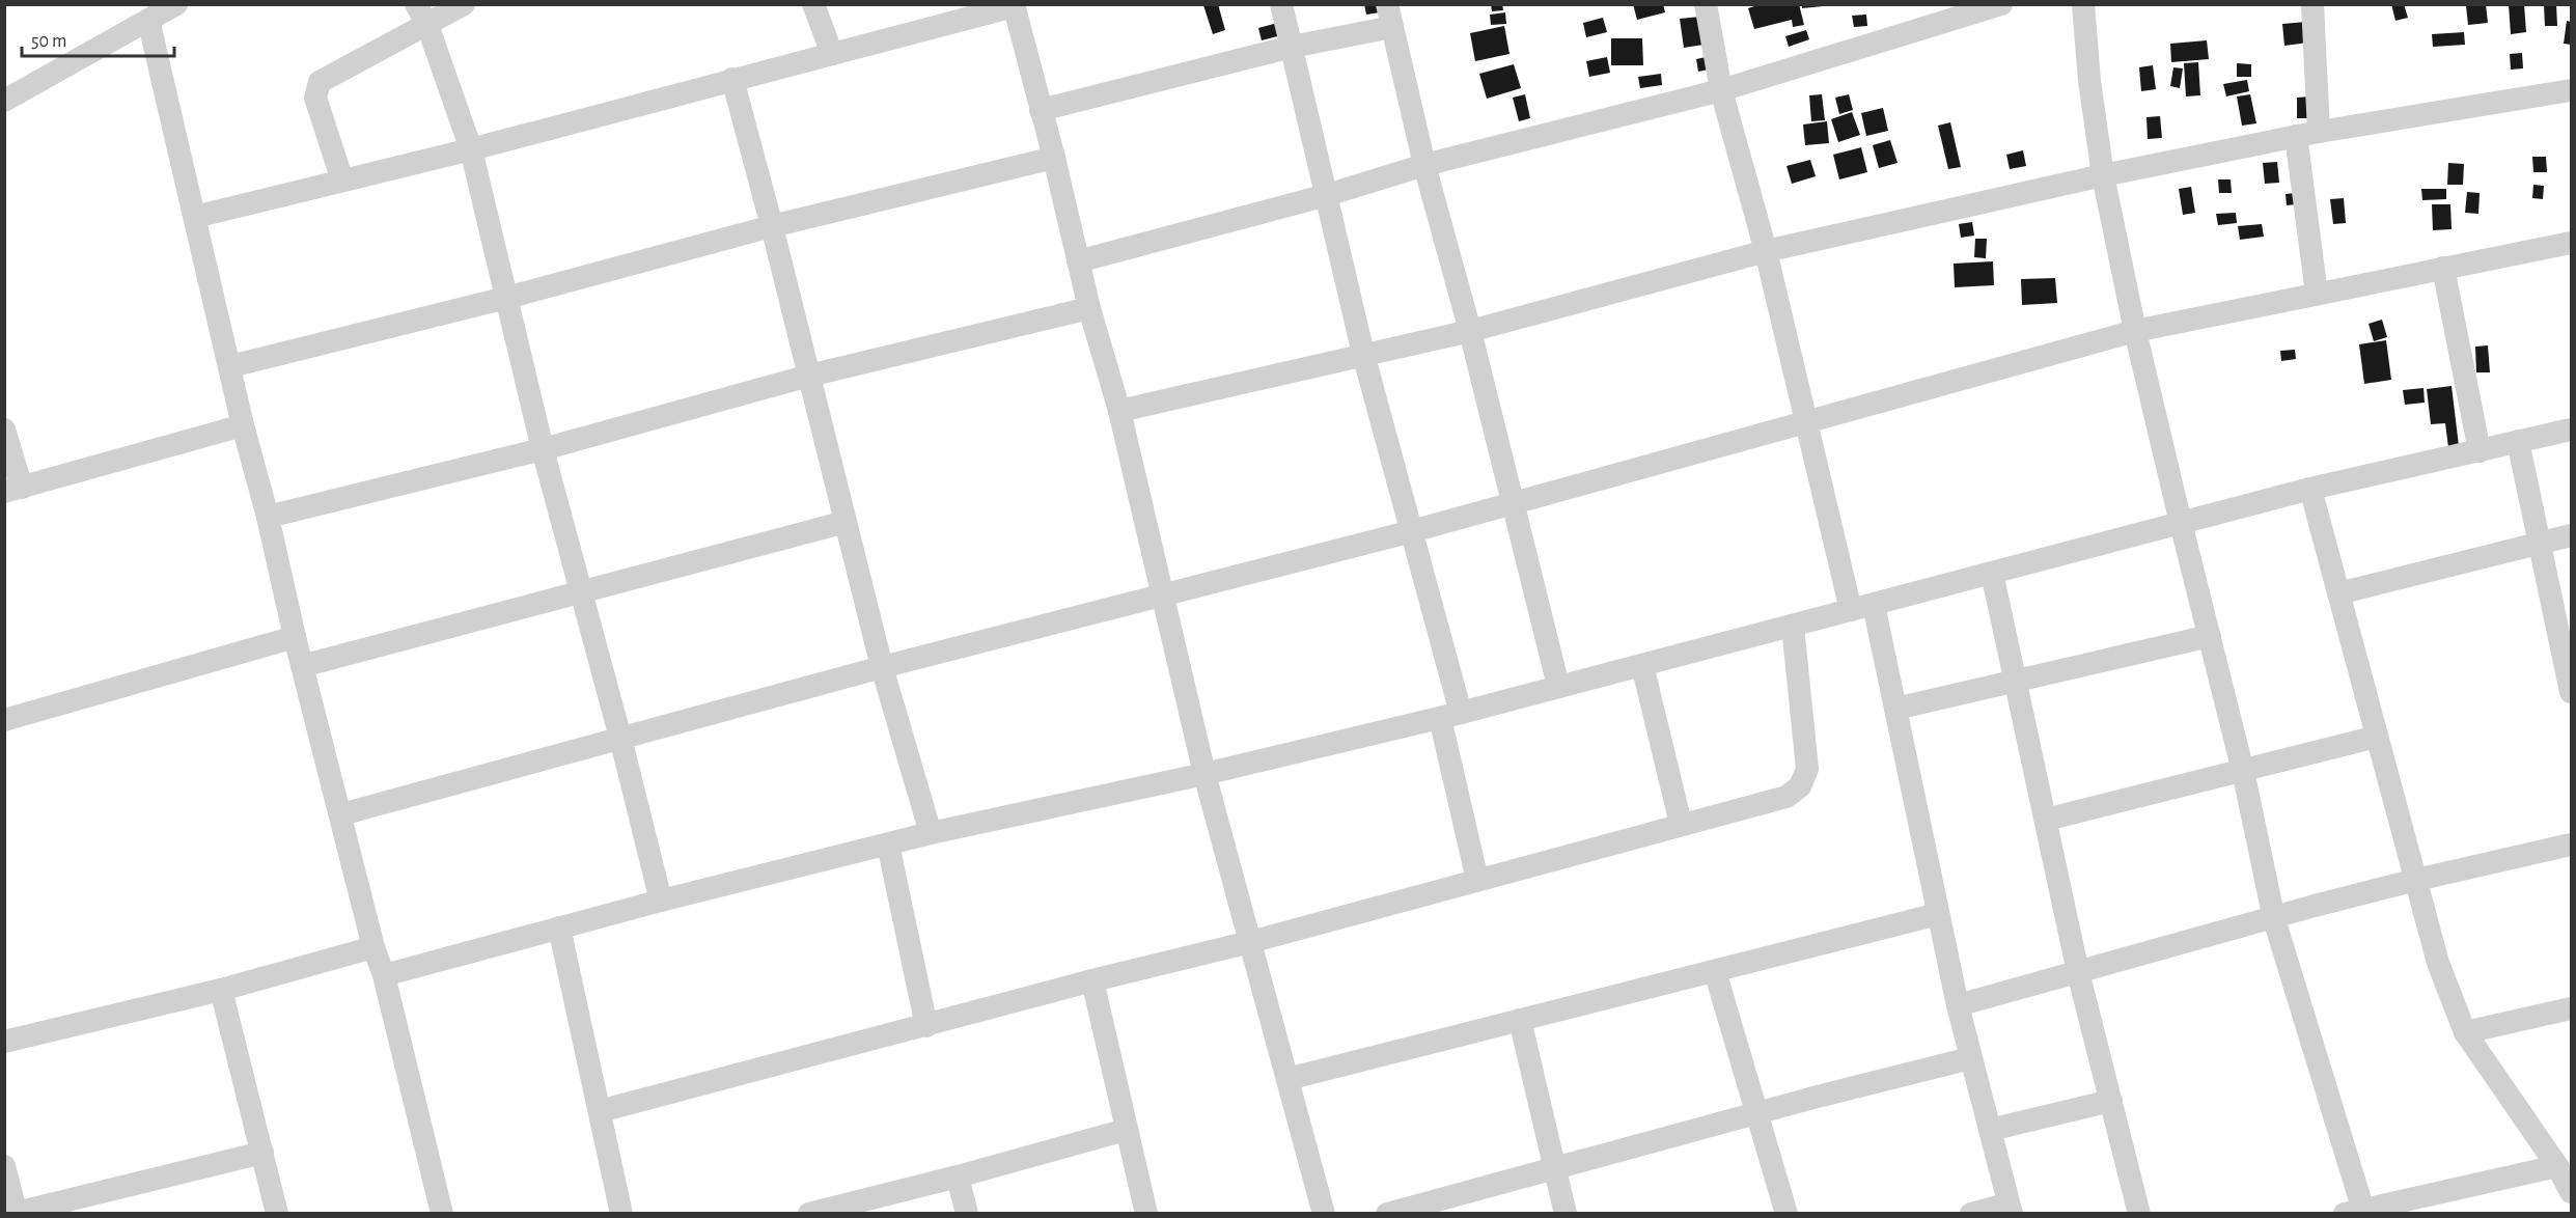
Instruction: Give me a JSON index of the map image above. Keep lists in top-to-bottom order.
{
  "scale_bar": "50 m"
}
